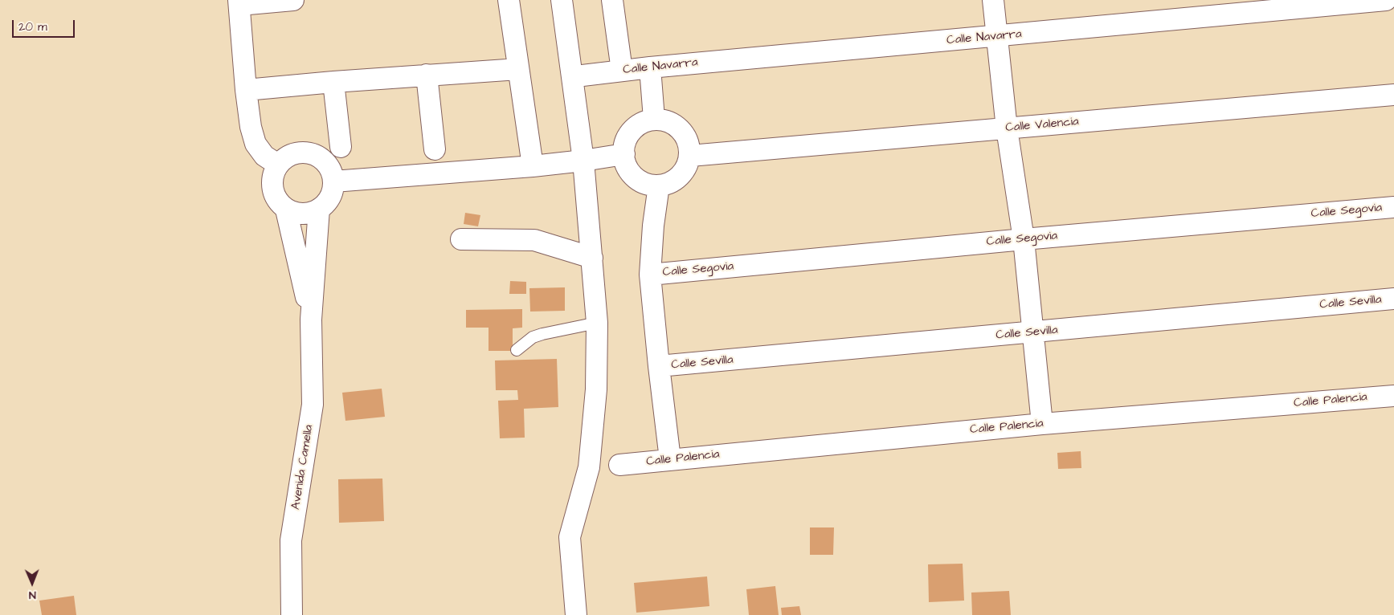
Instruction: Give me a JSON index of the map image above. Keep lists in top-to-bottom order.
{
  "streets": {
    "street": [
      "Calle Navarra",
      "Calle Valencia",
      "Calle Segovia",
      "Calle Sevilla",
      "Calle Palencia",
      "Avenida Camella"
    ]
  },
  "scale_bar": "20 m",
  "north": "bottom"
}
